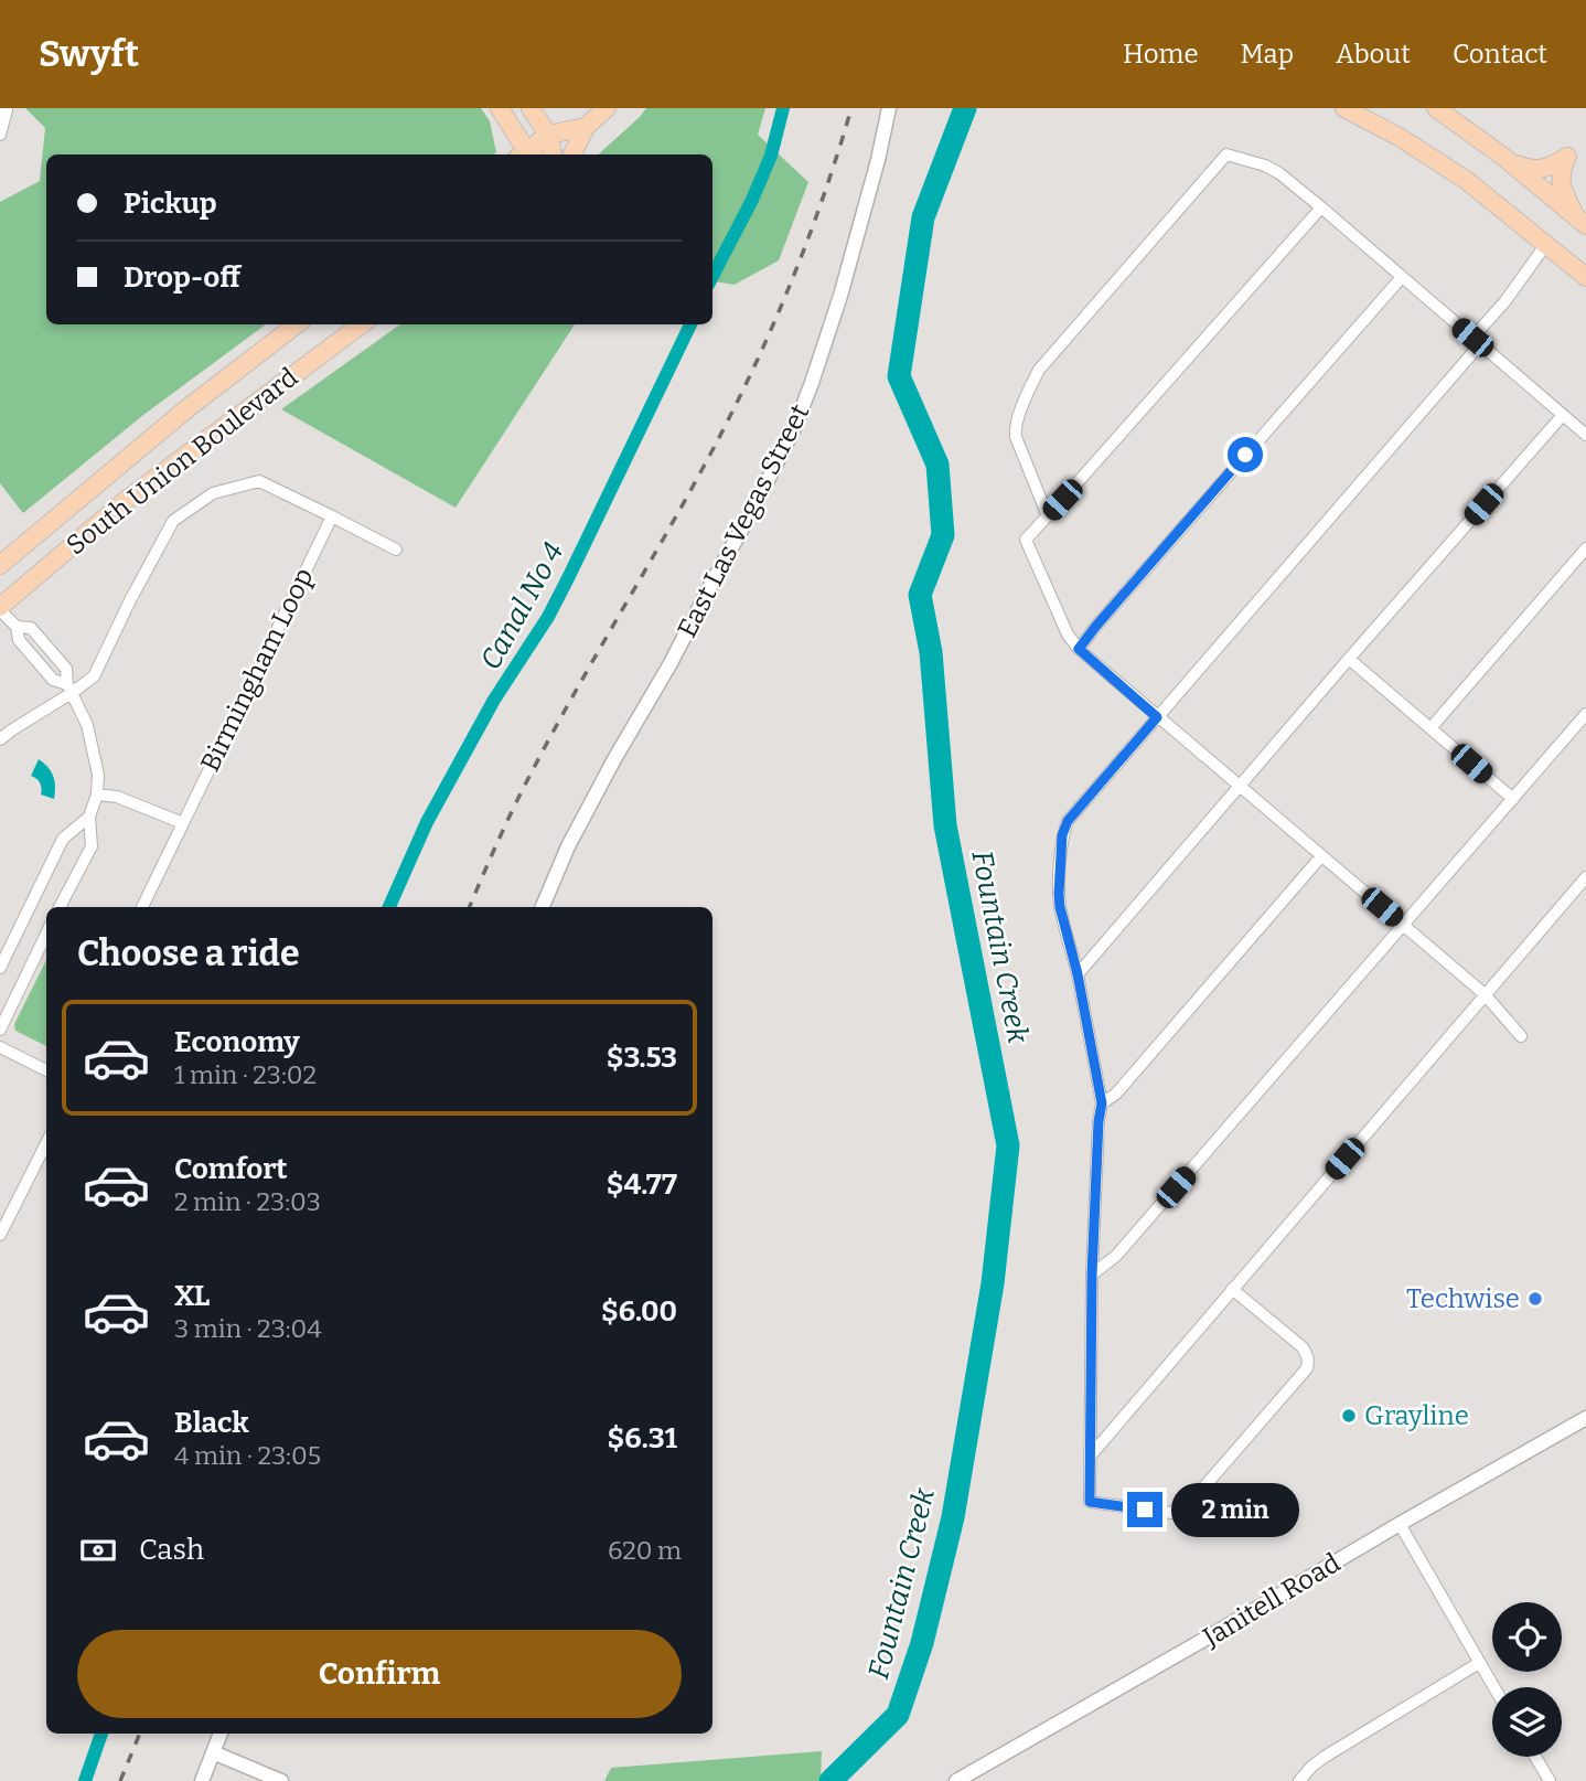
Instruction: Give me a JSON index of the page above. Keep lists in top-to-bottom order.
{
  "streets": {
    "main road": ["South Union Boulevard"],
    "street": ["East Las Vegas Street", "Birmingham Loop", "Janitell Road"]
  },
  "water": ["Canal No 4", "Fountain Creek"],
  "places": ["Techwise", "Grayline"],
  "page": {
    "header": "Swyft",
    "nav": [
      "Home",
      "Map",
      "About",
      "Contact"
    ],
    "banner": ["Pickup", "Drop-off"],
    "heading": "Choose a ride",
    "list": [
      {
        "name": "Economy",
        "note": "1 min · 23:02",
        "value": "$3.53"
      },
      {
        "name": "Comfort",
        "note": "2 min · 23:03",
        "value": "$4.77"
      },
      {
        "name": "XL",
        "note": "3 min · 23:04",
        "value": "$6.00"
      },
      {
        "name": "Black",
        "note": "4 min · 23:05",
        "value": "$6.31"
      }
    ],
    "bubble": "2 min",
    "pay": ["Cash", "620 m"],
    "buttons": "Confirm"
  }
}
